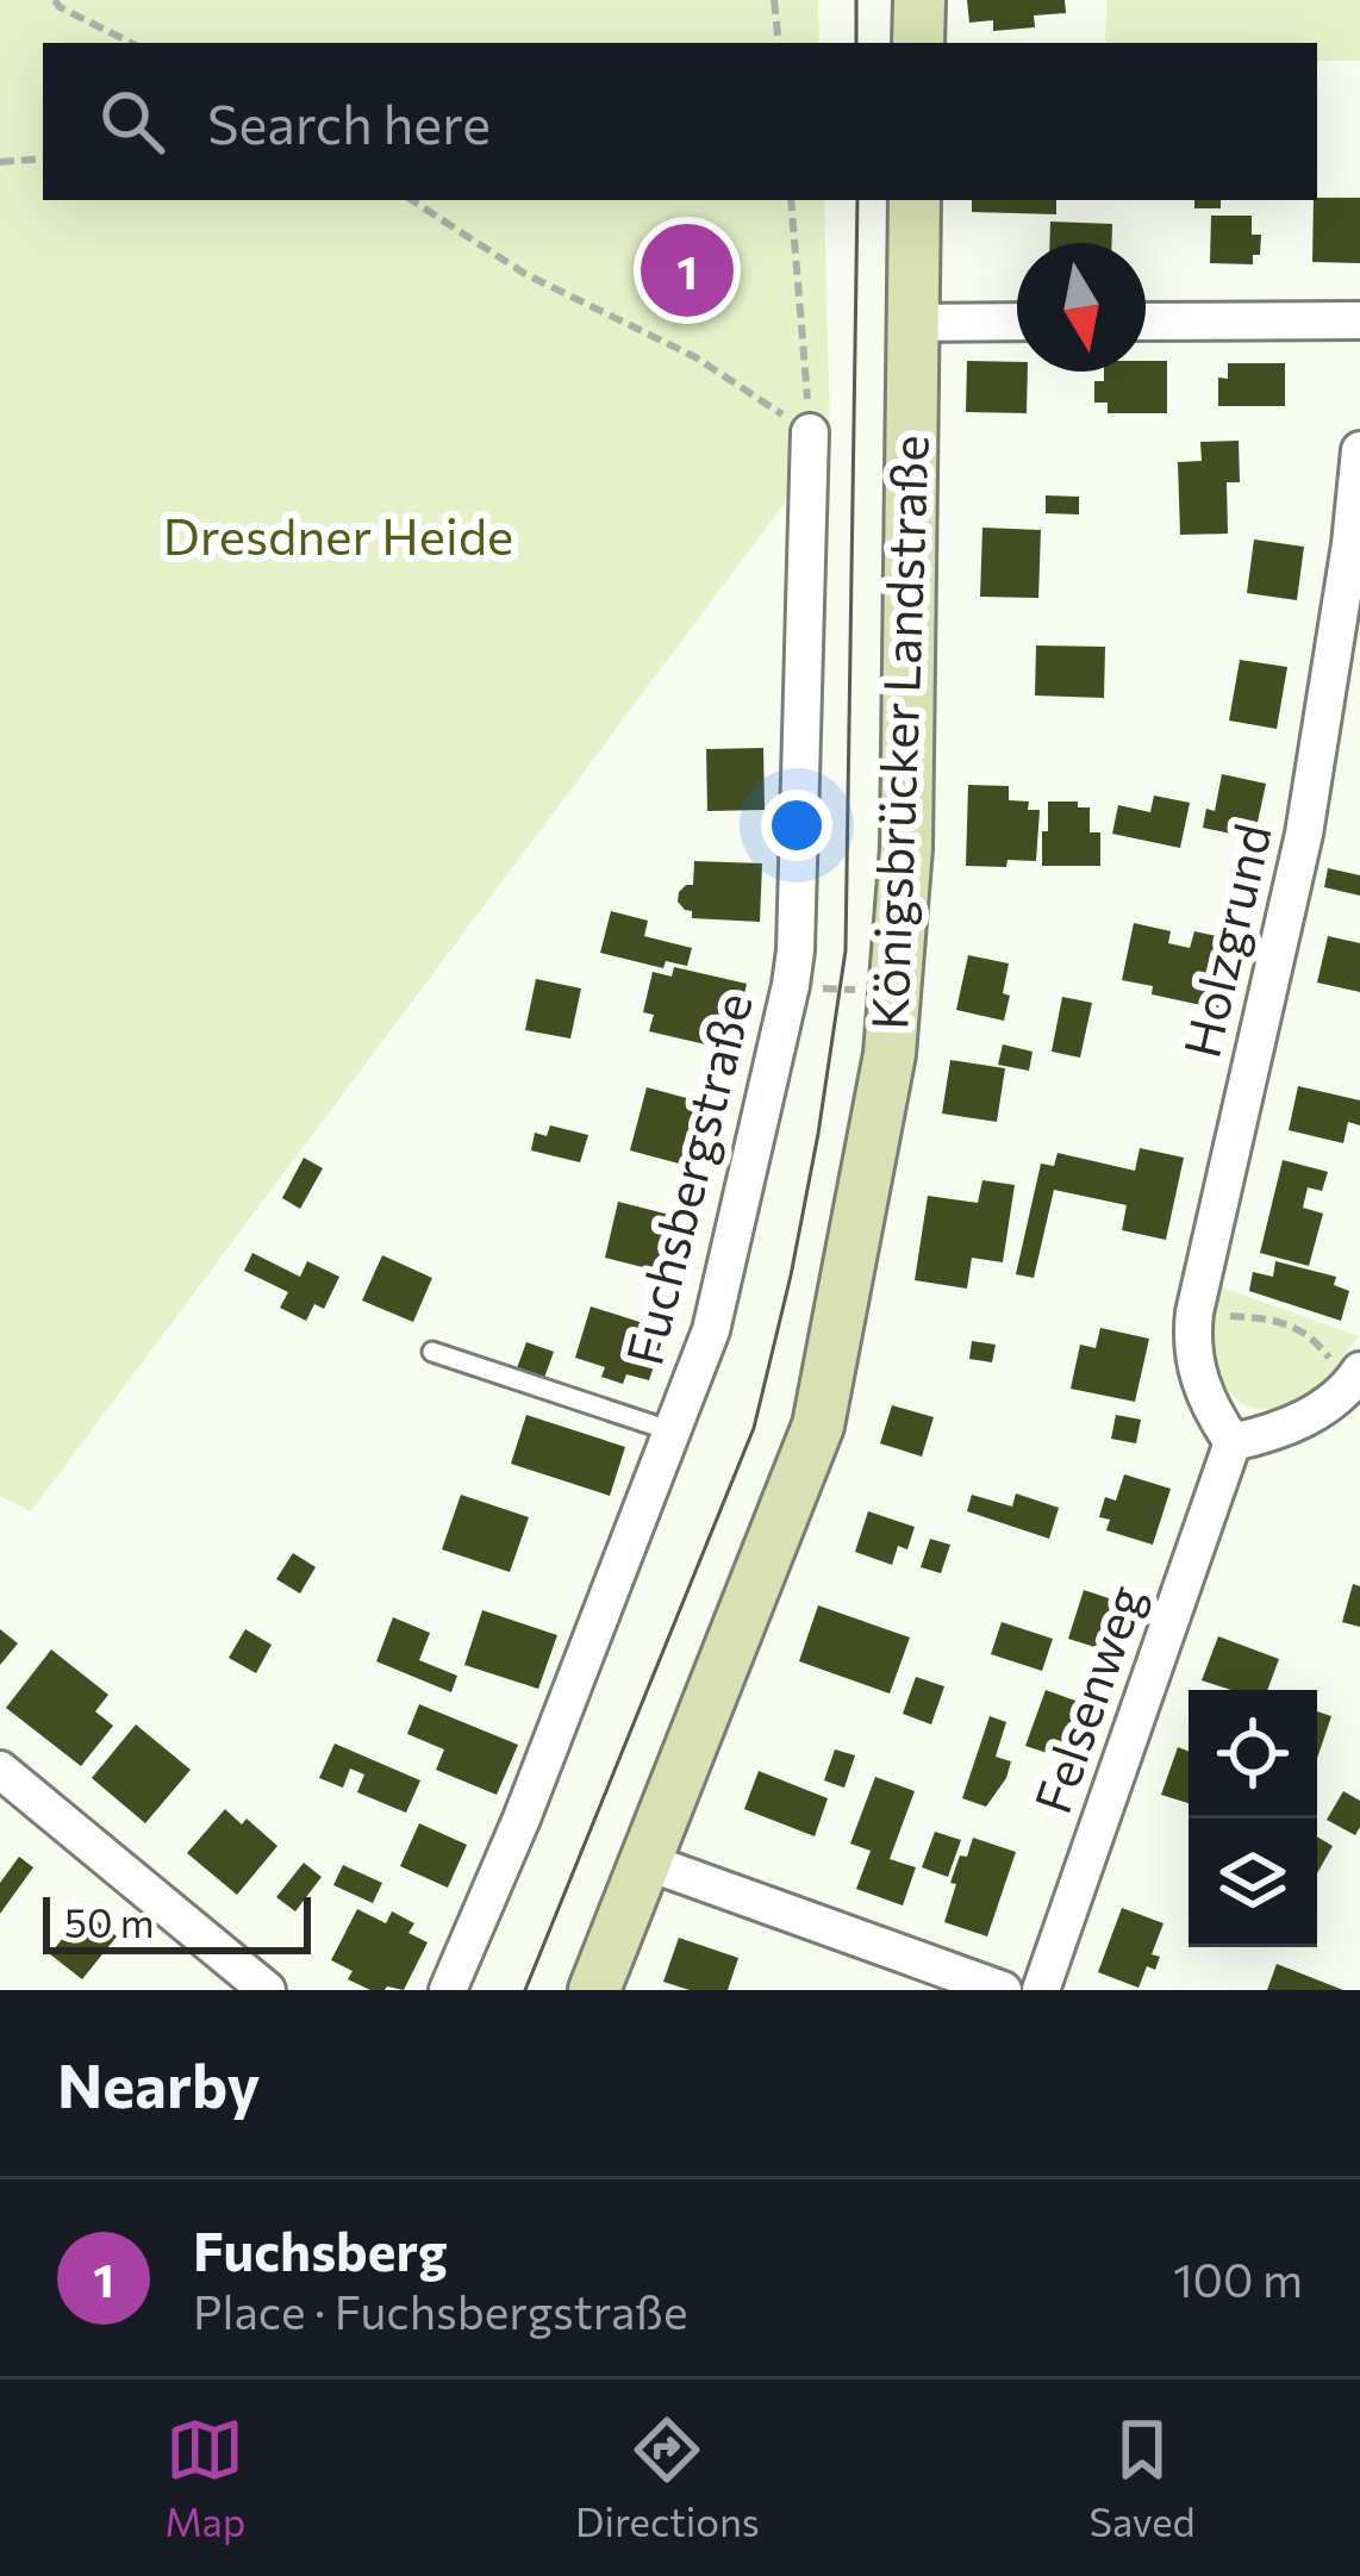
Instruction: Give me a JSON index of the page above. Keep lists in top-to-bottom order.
{
  "streets": {
    "main road": ["Königsbrücker Landstraße"],
    "street": ["Holzgrund", "Fuchsbergstraße", "Felsenweg"]
  },
  "crossings": [
    ["Holzgrund", "Felsenweg"]
  ],
  "parks": ["Dresdner Heide"],
  "scale_bar": "50 m",
  "north": "bottom",
  "page": {
    "search": "Search here",
    "pins": "1",
    "scale": "50 m",
    "heading": "Nearby",
    "list": [
      {
        "mark": "1",
        "name": "Fuchsberg",
        "note": "Place · Fuchsbergstraße",
        "value": "100 m"
      }
    ],
    "nav": ["Map", "Directions", "Saved"]
  }
}
